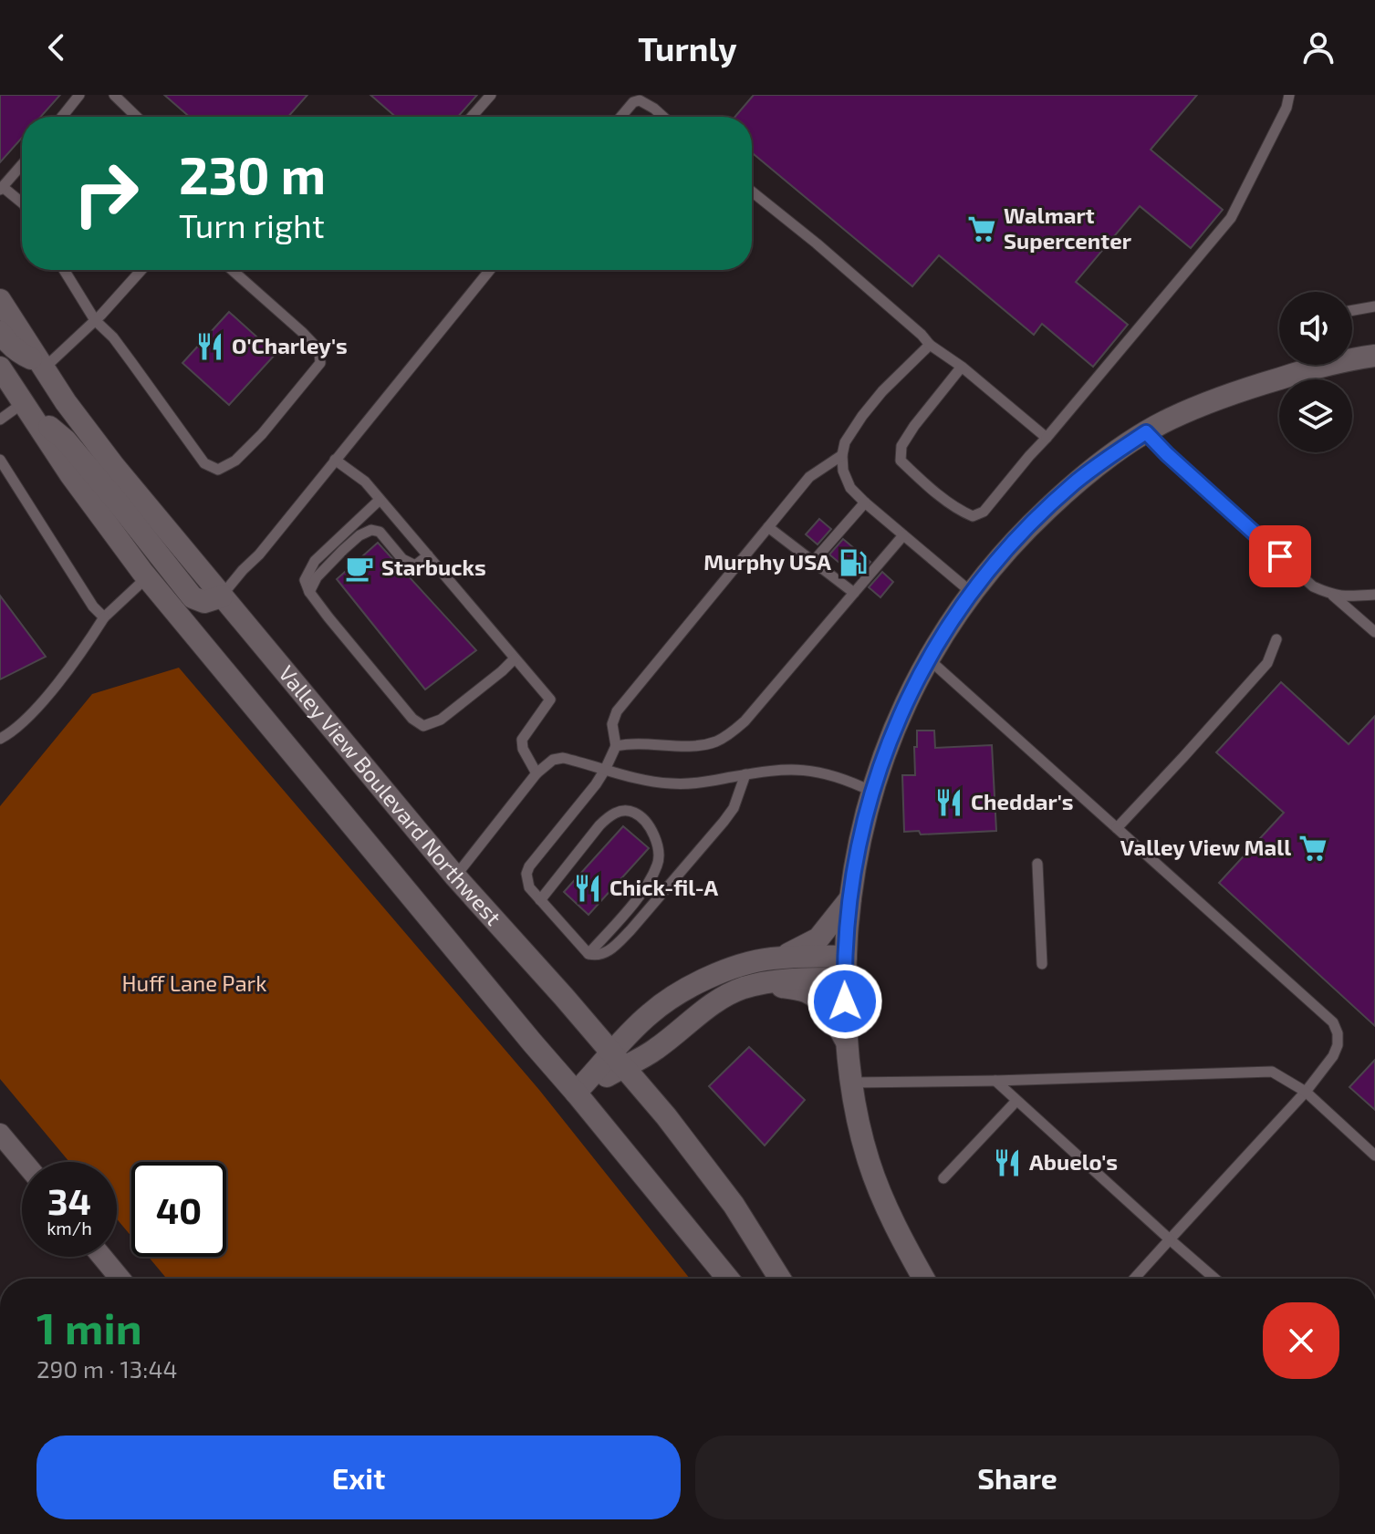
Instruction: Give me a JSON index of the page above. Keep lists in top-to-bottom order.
{
  "streets": {
    "main road": ["Valley View Boulevard Northwest"]
  },
  "parks": ["Huff Lane Park"],
  "places": {
    "supermarket": ["Walmart Supercenter", "Valley View Mall"],
    "restaurant": [
      "O'Charley's",
      "Cheddar's",
      "Chick-fil-A",
      "Abuelo's"
    ],
    "fuel station": ["Murphy USA"],
    "cafe": ["Starbucks"]
  },
  "page": {
    "header": "Turnly",
    "turn": ["230 m", "Turn right"],
    "speed": "34 km/h",
    "limit": "40",
    "heading": ["1 min", "290 m · 13:44"],
    "buttons": ["Exit", "Share"]
  }
}
